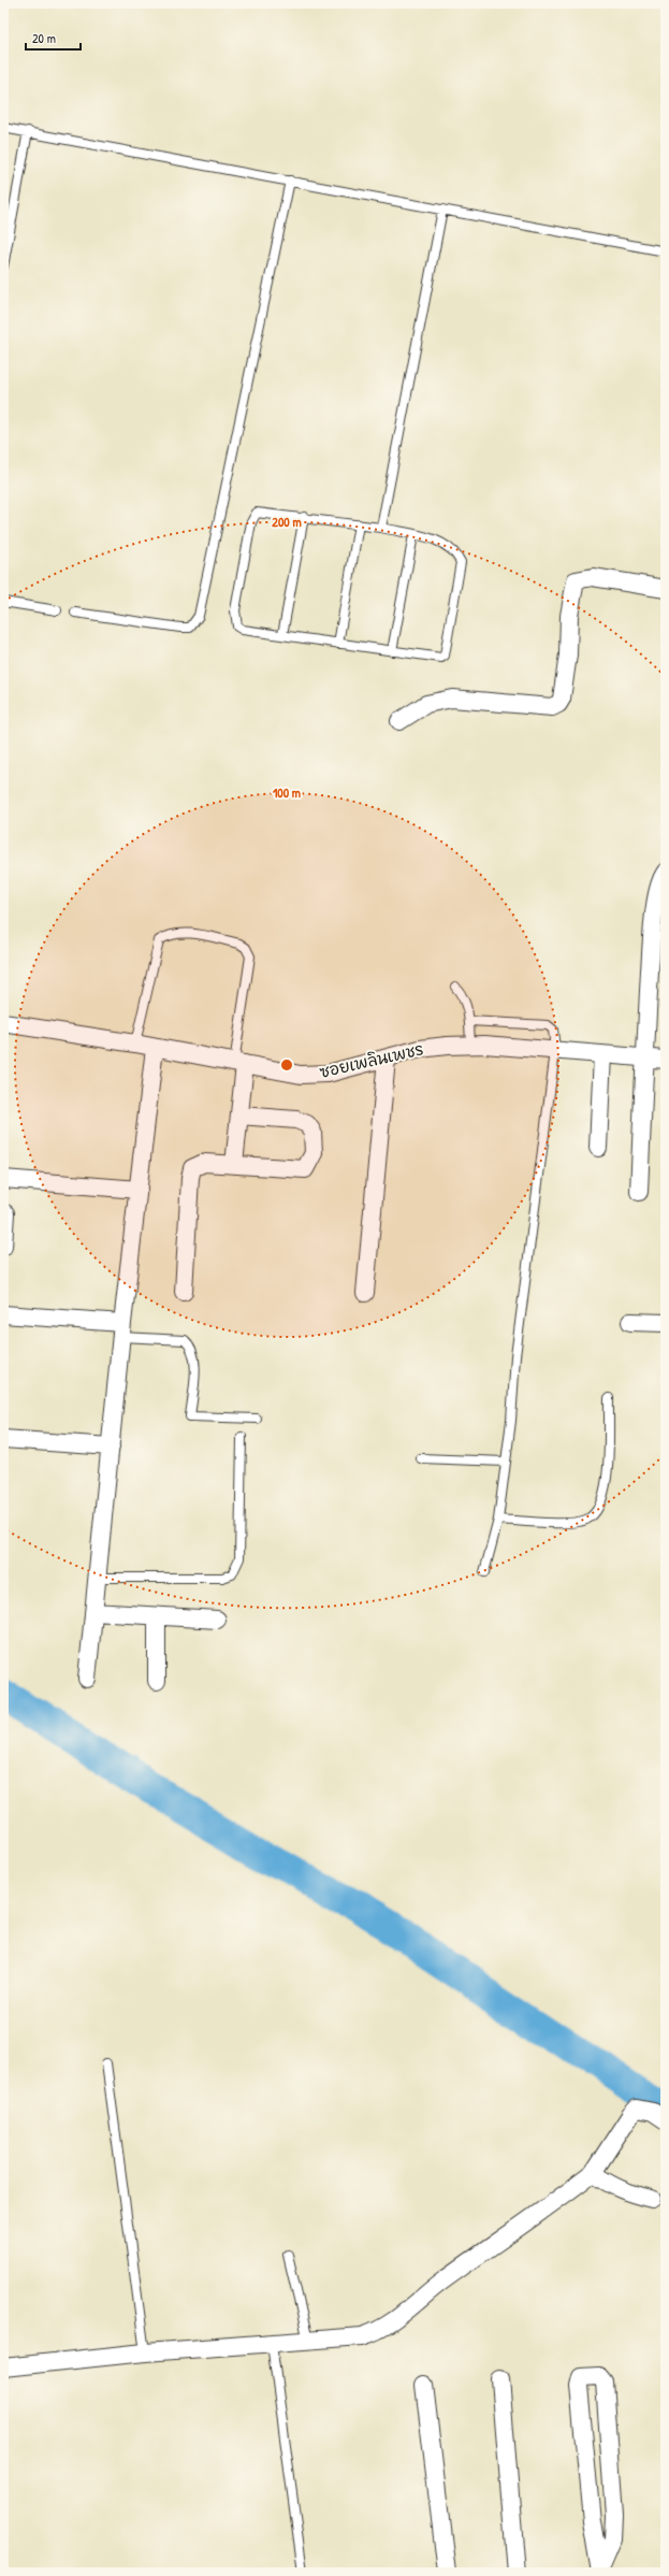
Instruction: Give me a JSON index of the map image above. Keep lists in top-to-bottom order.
{
  "streets": {
    "street": ["ซอยเพลินเพชร"]
  },
  "scale_bar": "20 m",
  "rings": ["200 m", "100 m"]
}
